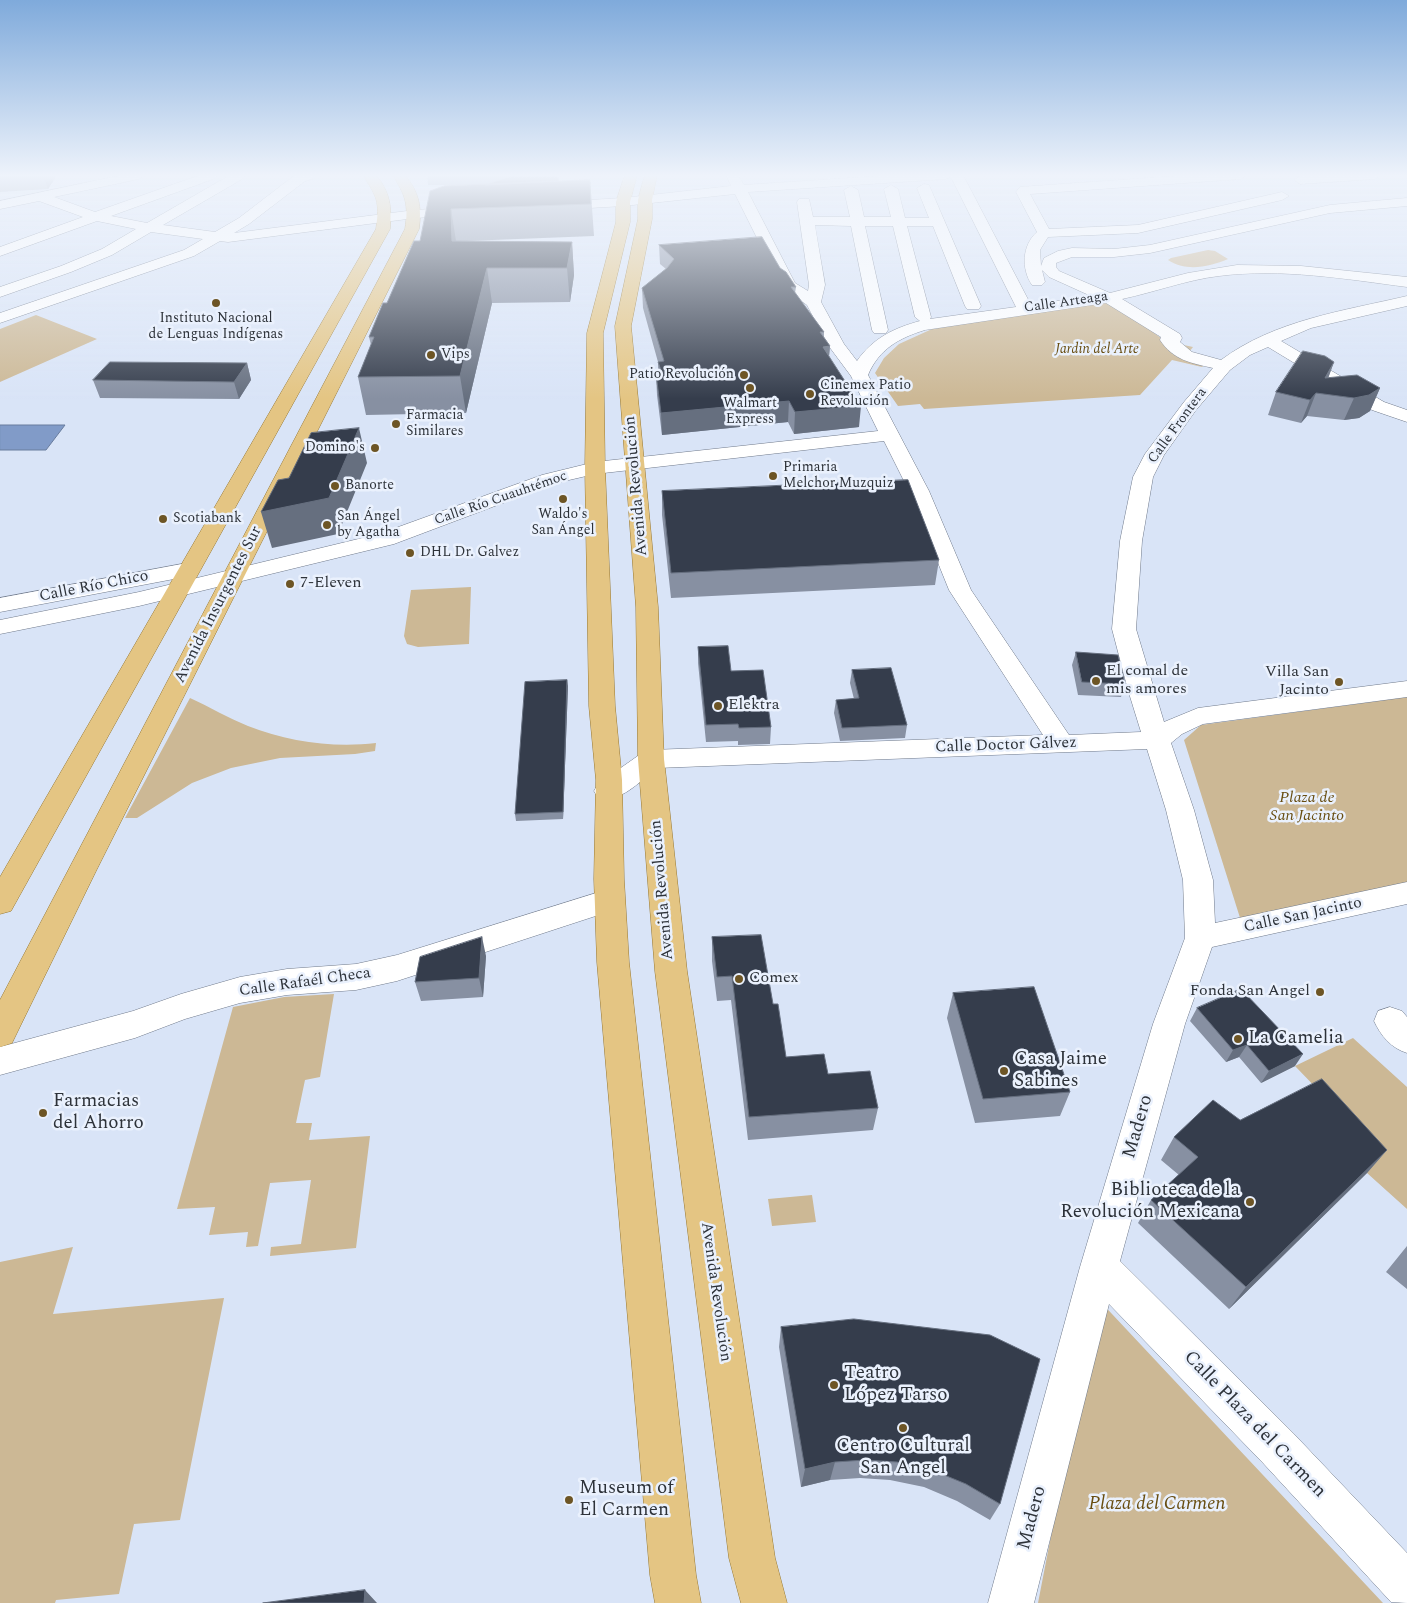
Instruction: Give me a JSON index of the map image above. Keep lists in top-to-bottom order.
{
  "streets": {
    "main road": ["Avenida Revolución", "Avenida Insurgentes Sur"],
    "street": [
      "Calle Arteaga",
      "Calle Frontera",
      "Calle Río Cuauhtémoc",
      "Calle Río Chico",
      "Calle Doctor Gálvez",
      "Calle San Jacinto",
      "Calle Rafaél Checa",
      "Madero",
      "Calle Plaza del Carmen"
    ]
  },
  "crossings": [
    ["Calle Frontera", "Calle Doctor Gálvez"],
    ["Calle Frontera", "Madero"],
    ["Avenida Revolución", "Calle Río Cuauhtémoc"],
    ["Avenida Revolución", "Calle Doctor Gálvez"],
    ["Calle Río Cuauhtémoc", "Calle Río Chico"],
    ["Calle Río Cuauhtémoc", "Avenida Insurgentes Sur"],
    ["Calle Doctor Gálvez", "Madero"],
    ["Calle San Jacinto", "Madero"],
    ["Madero", "Calle Plaza del Carmen"]
  ],
  "parks": ["Jardin del Arte", "Plaza de San Jacinto", "Plaza del Carmen"],
  "places": [
    "Instituto Nacional de Lenguas Indígenas",
    "Vips",
    "Patio Revolución",
    "Walmart Express",
    "Cinemex Patio Revolución",
    "Farmacia Similares",
    "Domino's",
    "Primaria Melchor Muzquiz",
    "Banorte",
    "Waldo's San Ángel",
    "Scotiabank",
    "San Ángel by Agatha",
    "DHL Dr. Galvez",
    "7-Eleven",
    "El comal de mis amores",
    "Villa San Jacinto",
    "Elektra",
    "Comex",
    "Fonda San Angel",
    "La Camelia",
    "Casa Jaime Sabines",
    "Farmacias del Ahorro",
    "Biblioteca de la Revolución Mexicana",
    "Teatro López Tarso",
    "Centro Cultural San Angel",
    "Museum of El Carmen"
  ]
}
